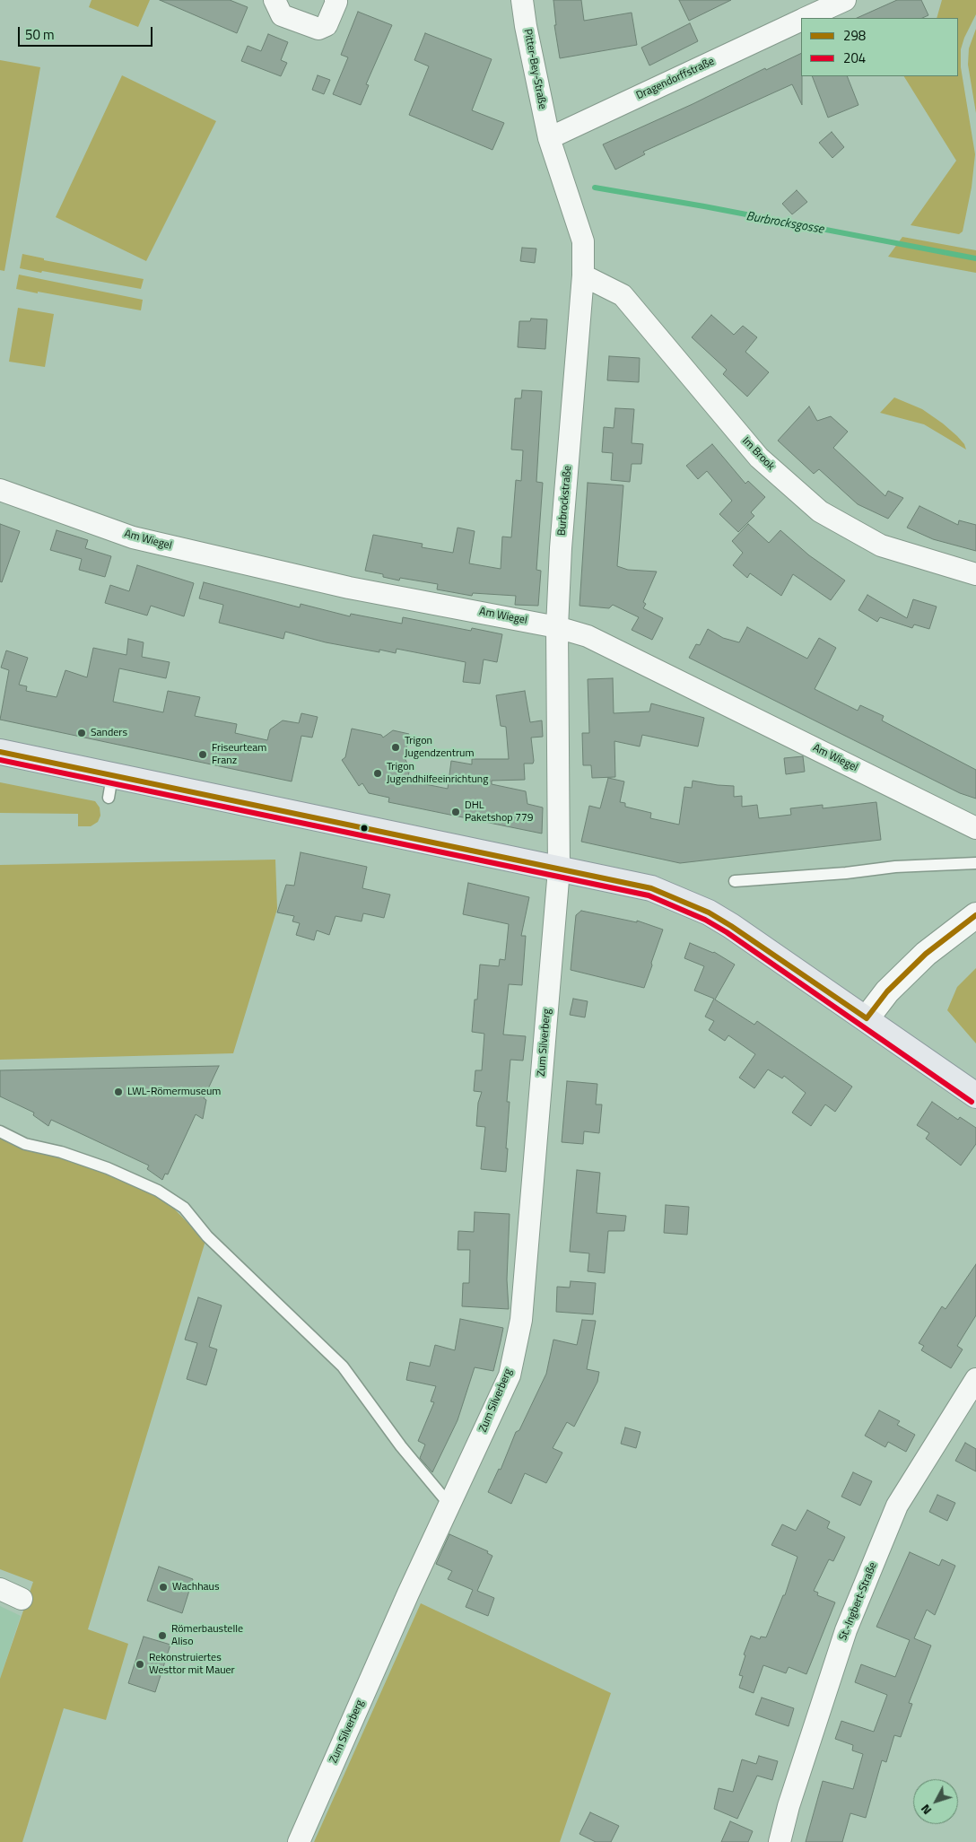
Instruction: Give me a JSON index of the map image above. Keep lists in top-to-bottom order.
{
  "streets": {
    "street": [
      "Pitter-Bey-Straße",
      "Dragendorffstraße",
      "Im Brook",
      "Burbrockstraße",
      "Am Wiegel",
      "Zum Silverberg",
      "St.-Ingbert-Straße"
    ]
  },
  "crossings": [
    ["Pitter-Bey-Straße", "Dragendorffstraße"],
    ["Pitter-Bey-Straße", "Burbrockstraße"],
    ["Dragendorffstraße", "Burbrockstraße"],
    ["Im Brook", "Burbrockstraße"],
    ["Burbrockstraße", "Am Wiegel"],
    ["Burbrockstraße", "Zum Silverberg"]
  ],
  "water": ["Burbrocksgosse"],
  "places": [
    "Sanders",
    "Trigon Jugendzentrum",
    "Friseurteam Franz",
    "Trigon Jugendhilfeeinrichtung",
    "DHL Paketshop 779",
    "LWL-Römermuseum",
    "Wachhaus",
    "Römerbaustelle Aliso",
    "Rekonstruiertes Westtor mit Mauer"
  ],
  "lines": ["transit line 298", "transit line 204"],
  "legend": ["298", "204"],
  "scale_bar": "50 m",
  "north": "bottom left"
}
